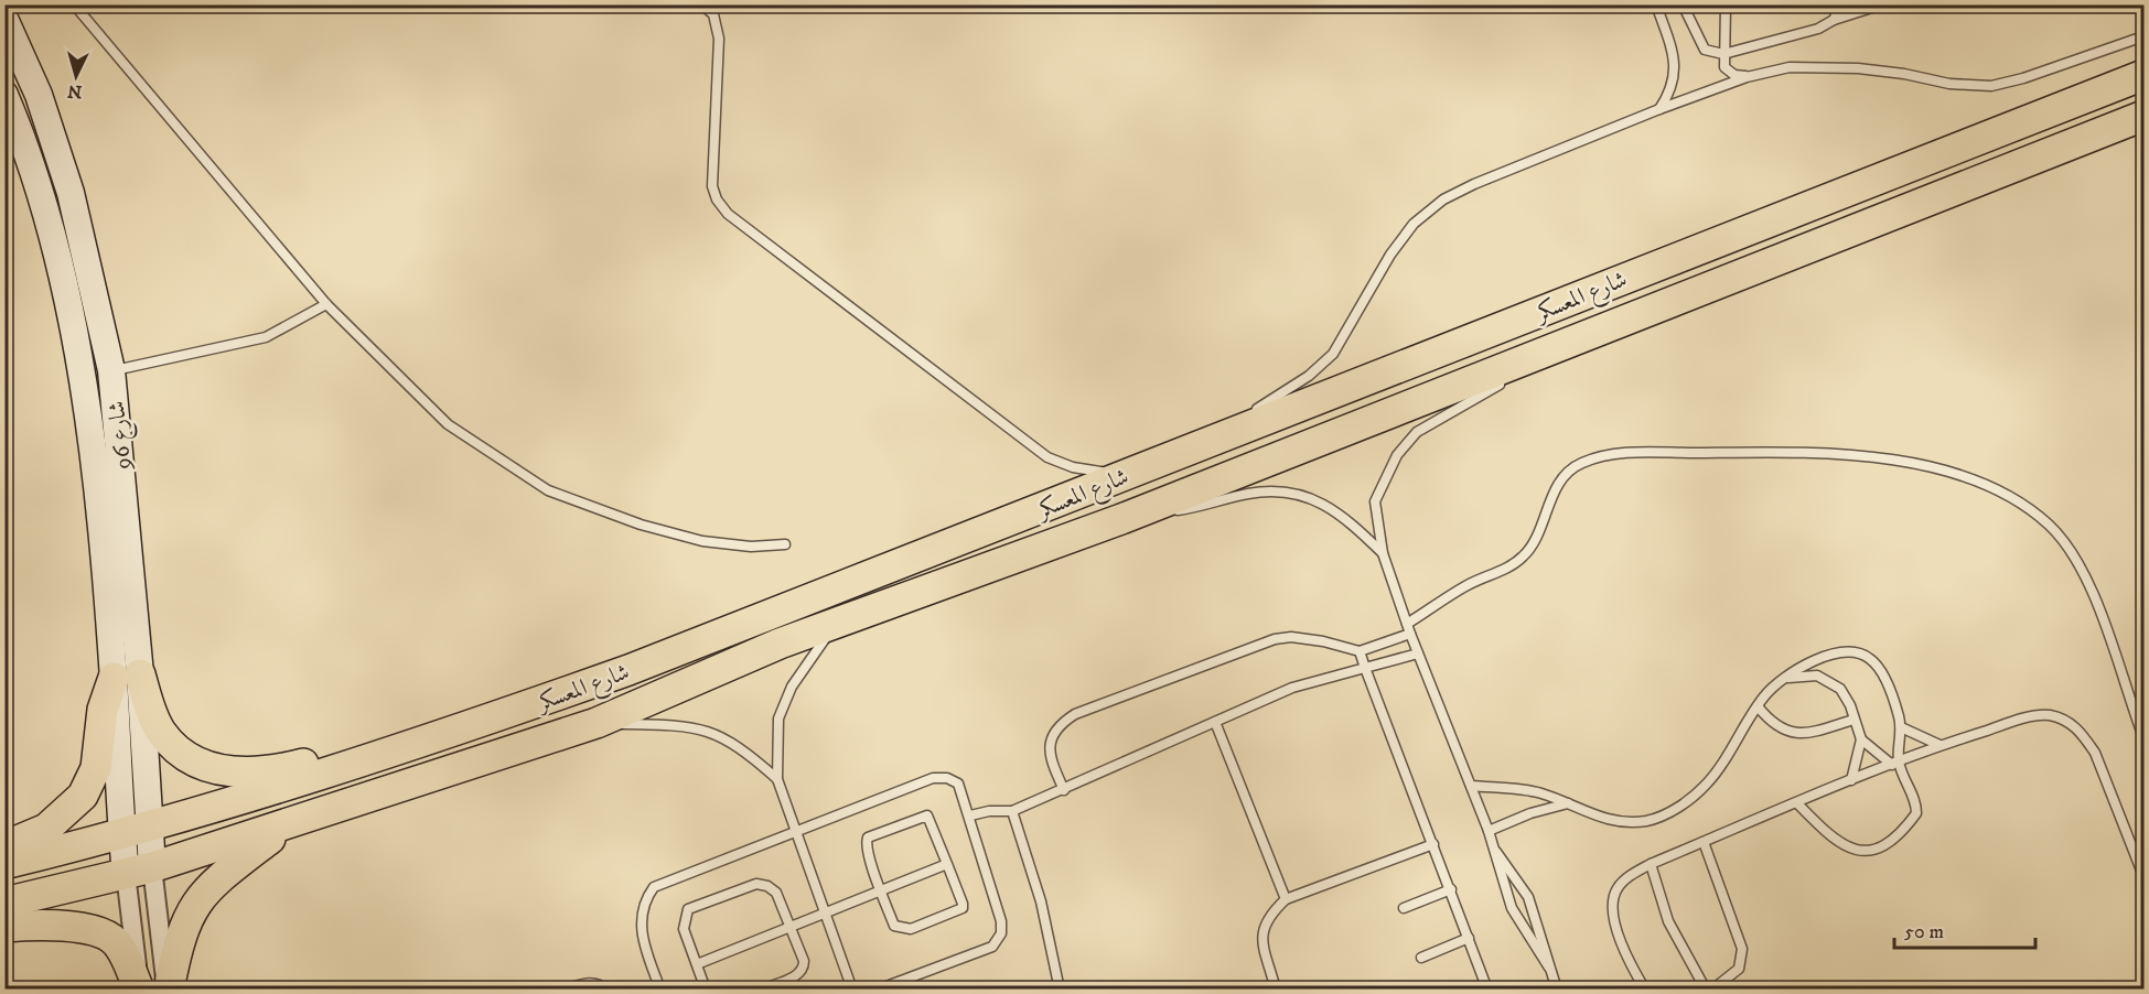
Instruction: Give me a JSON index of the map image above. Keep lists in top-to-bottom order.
{
  "streets": {
    "main road": ["شارع المعسكر"],
    "street": ["شارع 96"]
  },
  "crossings": [
    ["شارع المعسكر", "شارع 96"]
  ],
  "scale_bar": "50 m",
  "north": "bottom"
}
